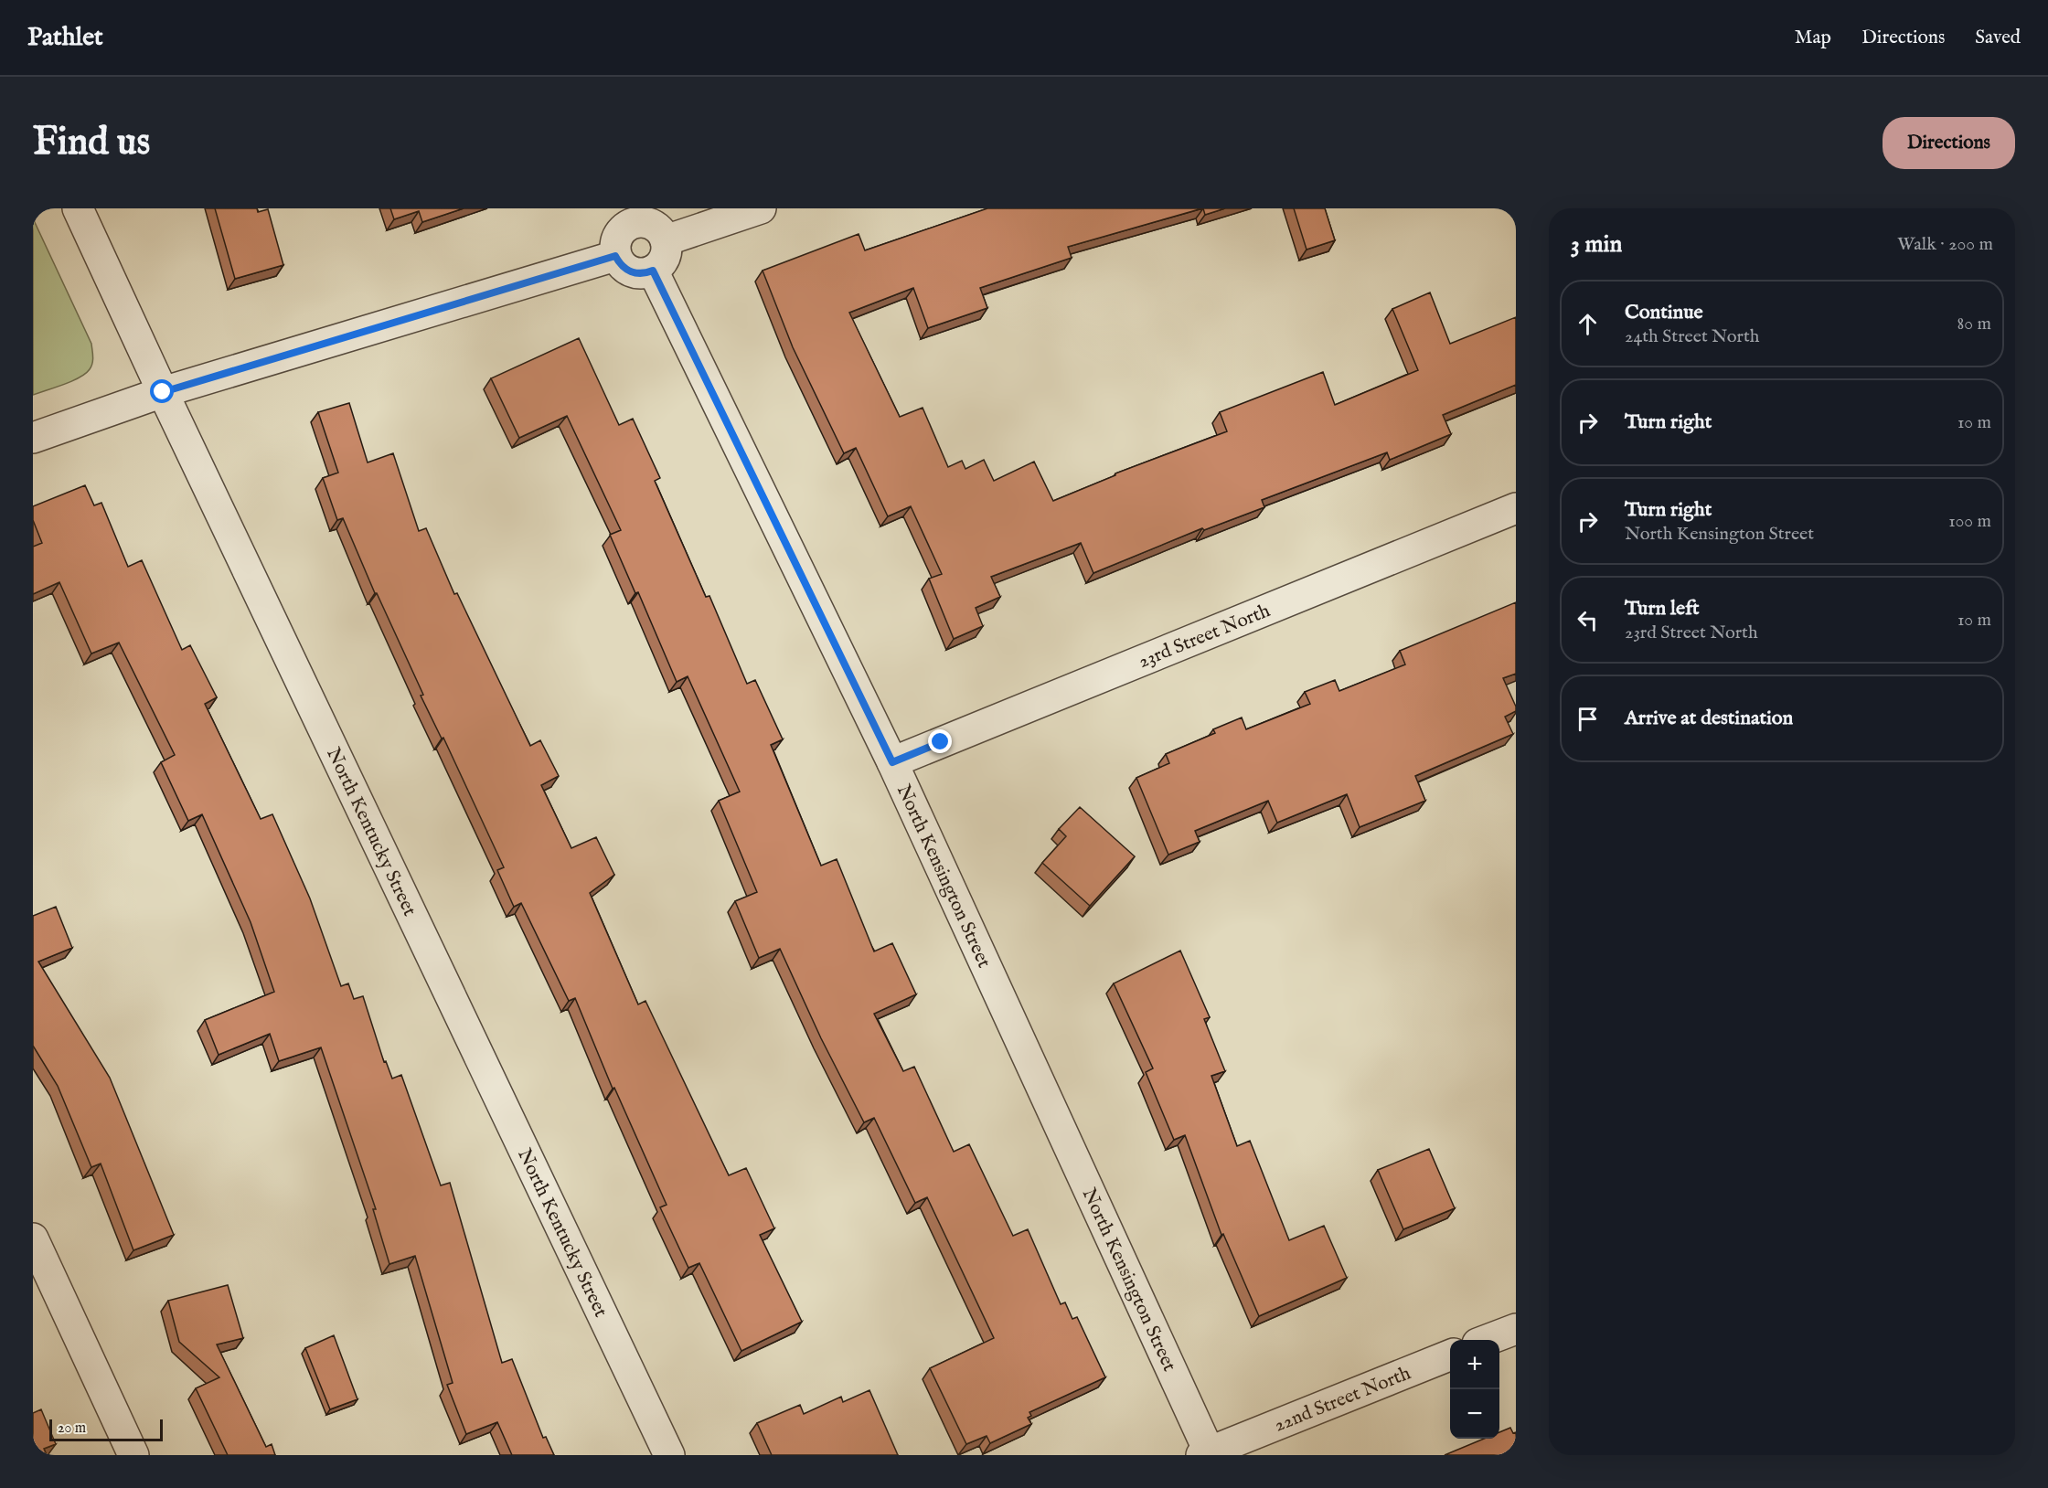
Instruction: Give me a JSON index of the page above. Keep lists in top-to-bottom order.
{
  "streets": {
    "street": [
      "23rd Street North",
      "North Kentucky Street",
      "North Kensington Street",
      "22nd Street North"
    ]
  },
  "crossings": [
    ["23rd Street North", "North Kensington Street"],
    ["North Kensington Street", "22nd Street North"]
  ],
  "scale_bar": "20 m",
  "page": {
    "header": "Pathlet",
    "nav": ["Map", "Directions", "Saved"],
    "buttons": "Directions",
    "title": "Find us",
    "heading": ["3 min", "Walk · 200 m"],
    "list": [
      ["Continue", "24th Street North", "80 m"],
      ["Turn right", "10 m"],
      ["Turn right", "North Kensington Street", "100 m"],
      ["Turn left", "23rd Street North", "10 m"],
      "Arrive at destination"
    ],
    "map_buttons": ["+", "−"],
    "scale": "20 m"
  }
}
